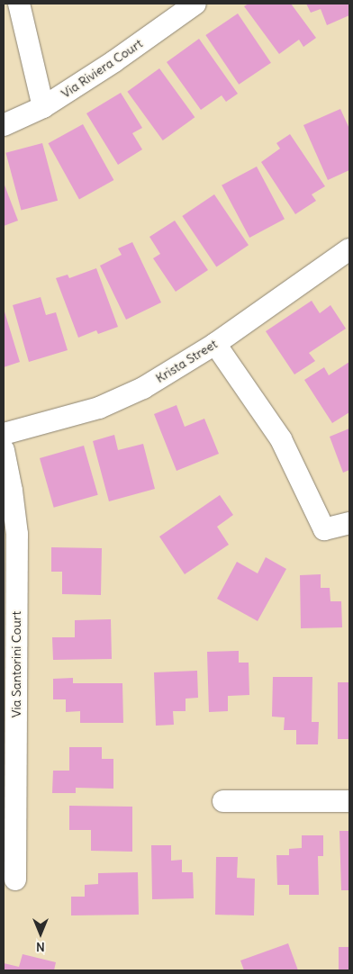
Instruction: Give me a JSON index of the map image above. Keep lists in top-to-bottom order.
{
  "streets": {
    "street": ["Via Riviera Court", "Krista Street", "Via Santorini Court"]
  },
  "north": "bottom"
}
